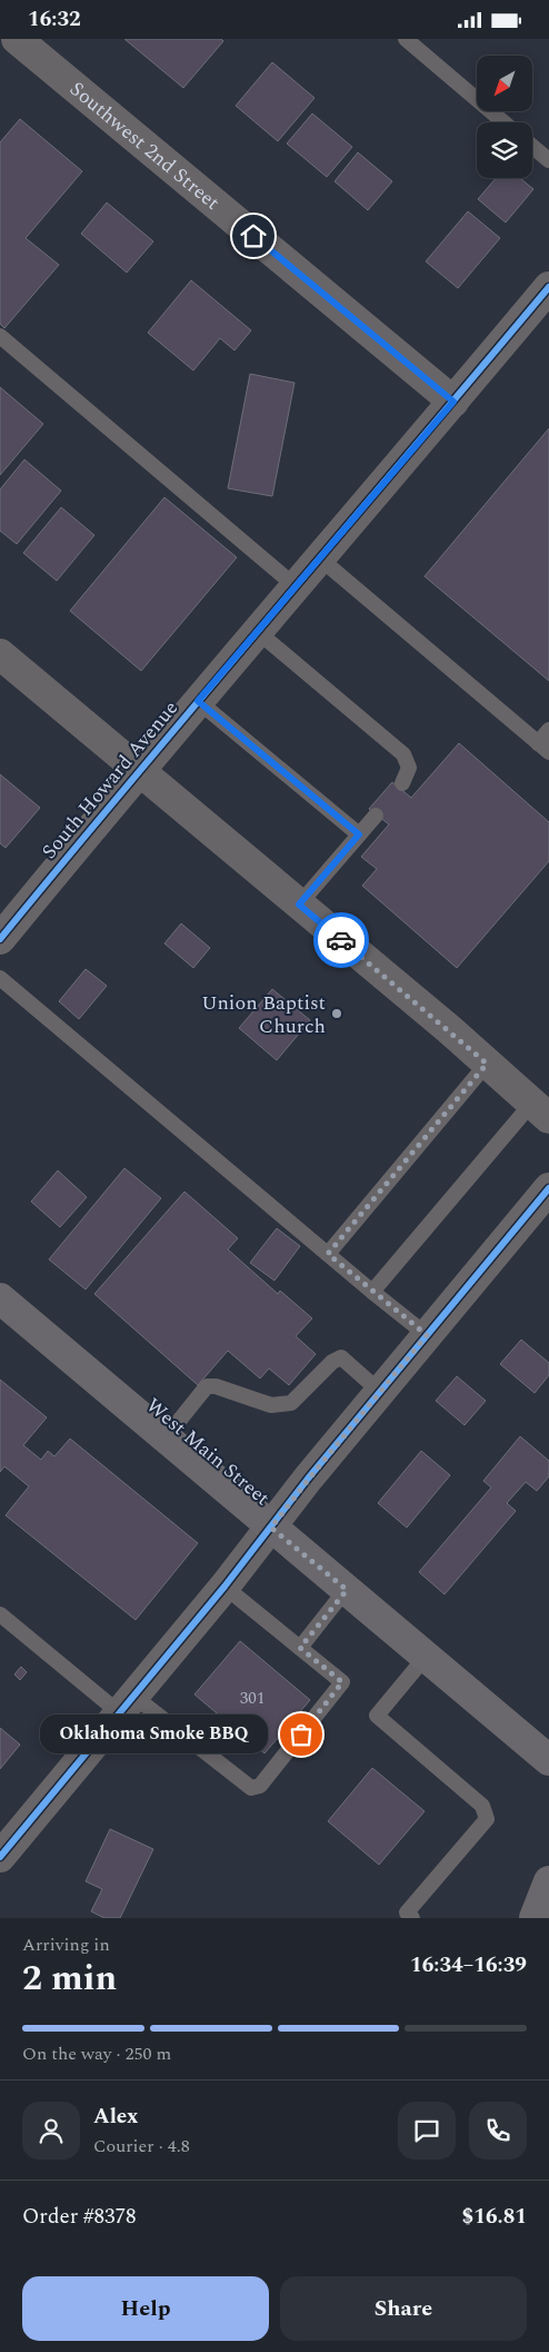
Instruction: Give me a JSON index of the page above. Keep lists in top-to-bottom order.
{
  "streets": {
    "main road": ["West Main Street"],
    "street": ["Southwest 2nd Street", "South Howard Avenue"]
  },
  "crossings": [
    ["Southwest 2nd Street", "South Howard Avenue"]
  ],
  "places": ["Union Baptist Church", "Oklahoma Smoke BBQ"],
  "house_numbers": ["301"],
  "north": "bottom left",
  "page": {
    "status": "16:32",
    "bubble": "Oklahoma Smoke BBQ",
    "heading": ["2 min", "Arriving in", "16:34–16:39"],
    "panel": [
      "Alex",
      "Courier · 4.8",
      "Order #8378",
      "$16.81"
    ],
    "bar": "On the way · 250 m",
    "buttons": ["Help", "Share"]
  }
}
